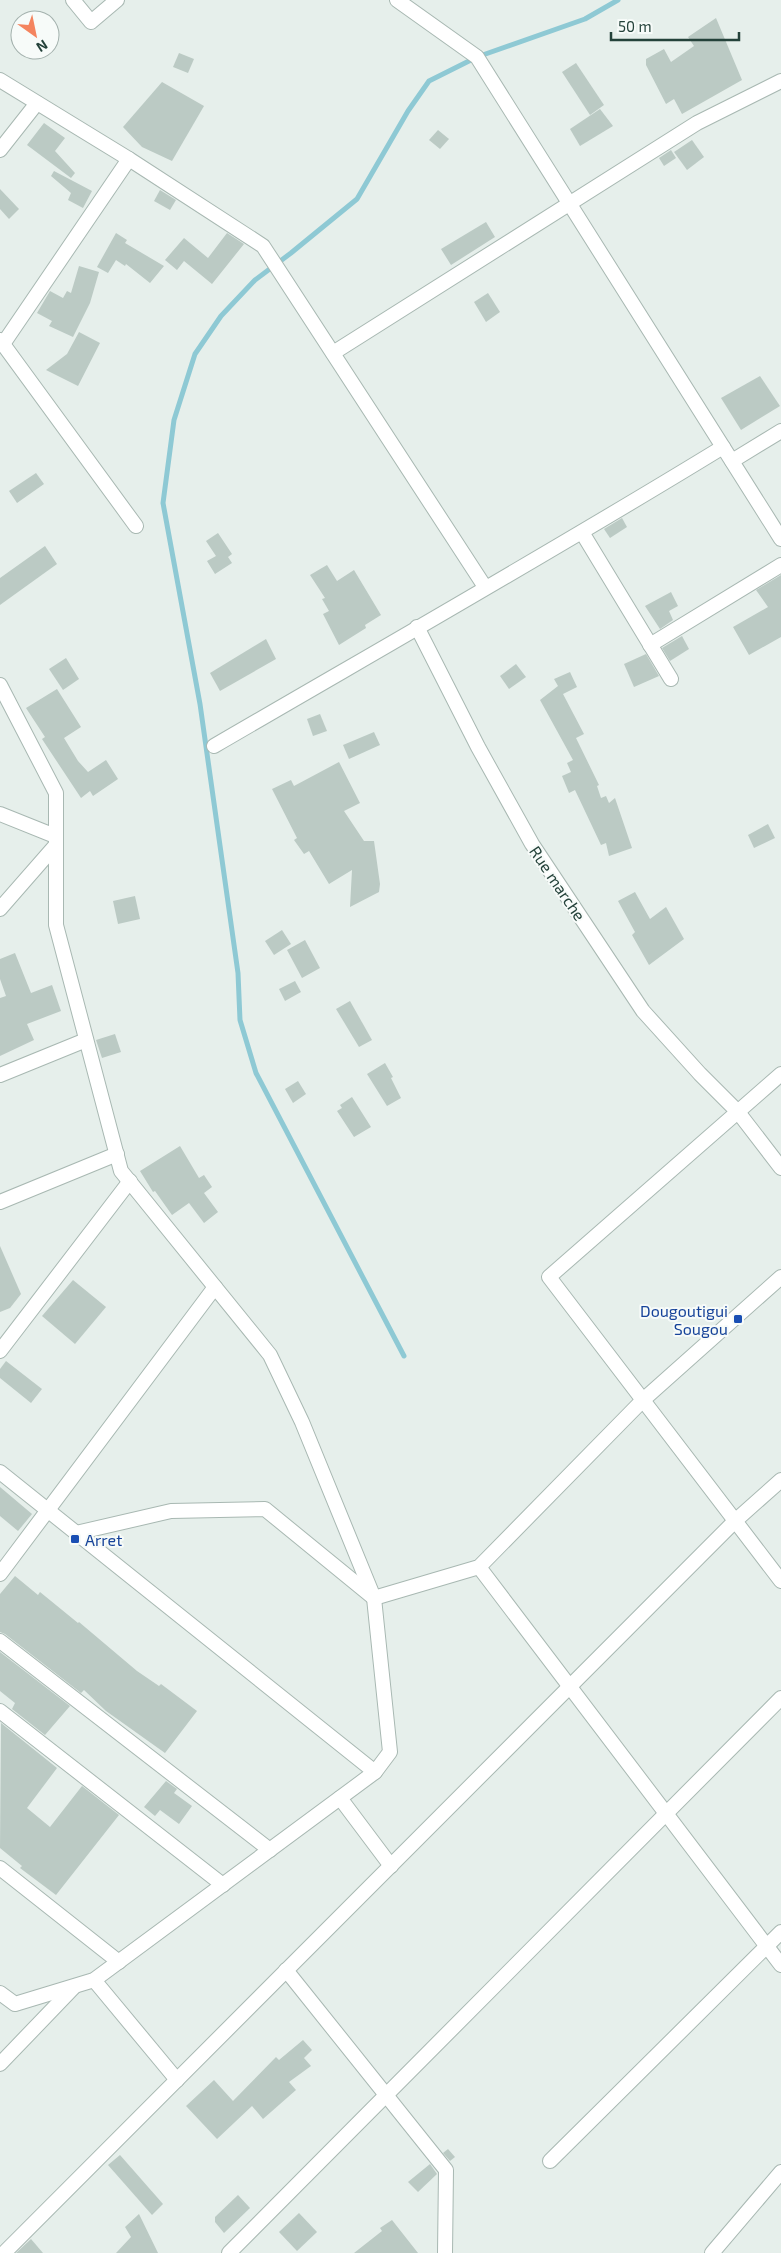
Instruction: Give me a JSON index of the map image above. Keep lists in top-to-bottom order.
{
  "streets": {
    "street": ["Rue marche"]
  },
  "places": {
    "transit": ["Dougoutigui Sougou", "Arret"]
  },
  "scale_bar": "50 m",
  "north": "bottom right"
}
